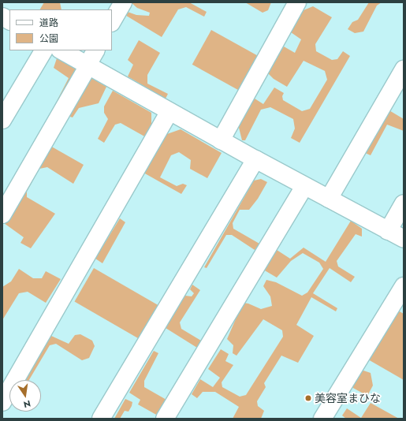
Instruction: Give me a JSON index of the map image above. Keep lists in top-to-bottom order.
{
  "places": ["美容室まひな"],
  "legend": ["道路", "公園"],
  "north": "bottom"
}
